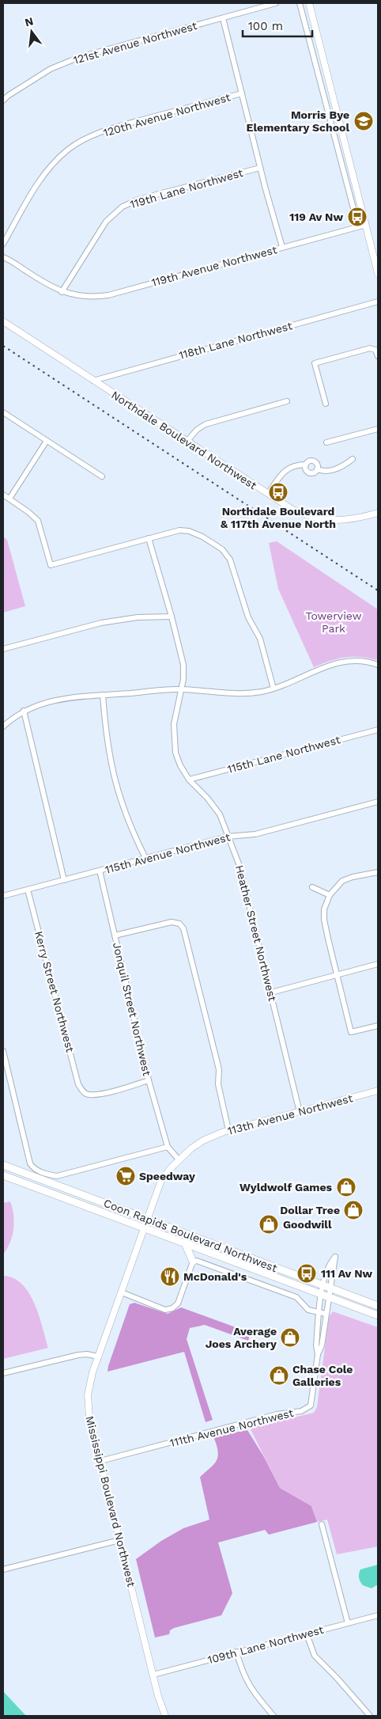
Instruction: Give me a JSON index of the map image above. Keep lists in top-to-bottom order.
{
  "streets": {
    "main road": ["Coon Rapids Boulevard Northwest"],
    "street": [
      "121st Avenue Northwest",
      "120th Avenue Northwest",
      "119th Lane Northwest",
      "119th Avenue Northwest",
      "118th Lane Northwest",
      "Northdale Boulevard Northwest",
      "115th Lane Northwest",
      "115th Avenue Northwest",
      "Heather Street Northwest",
      "Kerry Street Northwest",
      "Jonquil Street Northwest",
      "113th Avenue Northwest",
      "111th Avenue Northwest",
      "Mississippi Boulevard Northwest",
      "109th Lane Northwest"
    ]
  },
  "crossings": [
    ["119th Lane Northwest", "119th Avenue Northwest"],
    ["118th Lane Northwest", "Northdale Boulevard Northwest"],
    ["115th Lane Northwest", "Heather Street Northwest"],
    ["115th Avenue Northwest", "Heather Street Northwest"],
    ["115th Avenue Northwest", "Kerry Street Northwest"],
    ["115th Avenue Northwest", "Jonquil Street Northwest"],
    ["Heather Street Northwest", "113th Avenue Northwest"],
    ["Kerry Street Northwest", "Jonquil Street Northwest"],
    ["113th Avenue Northwest", "Mississippi Boulevard Northwest"],
    ["Coon Rapids Boulevard Northwest", "111th Avenue Northwest"],
    ["Coon Rapids Boulevard Northwest", "Mississippi Boulevard Northwest"],
    ["111th Avenue Northwest", "Mississippi Boulevard Northwest"],
    ["Mississippi Boulevard Northwest", "109th Lane Northwest"]
  ],
  "parks": ["Towerview Park"],
  "places": {
    "school or university": ["Morris Bye Elementary School"],
    "bus stop": ["119 Av Nw", "Northdale Boulevard & 117th Avenue North", "111 Av Nw"],
    "supermarket": ["Speedway"],
    "shop": [
      "Wyldwolf Games",
      "Dollar Tree",
      "Goodwill",
      "Average Joes Archery",
      "Chase Cole Galleries"
    ],
    "restaurant": ["McDonald's"]
  },
  "scale_bar": "100 m",
  "north": "top"
}
